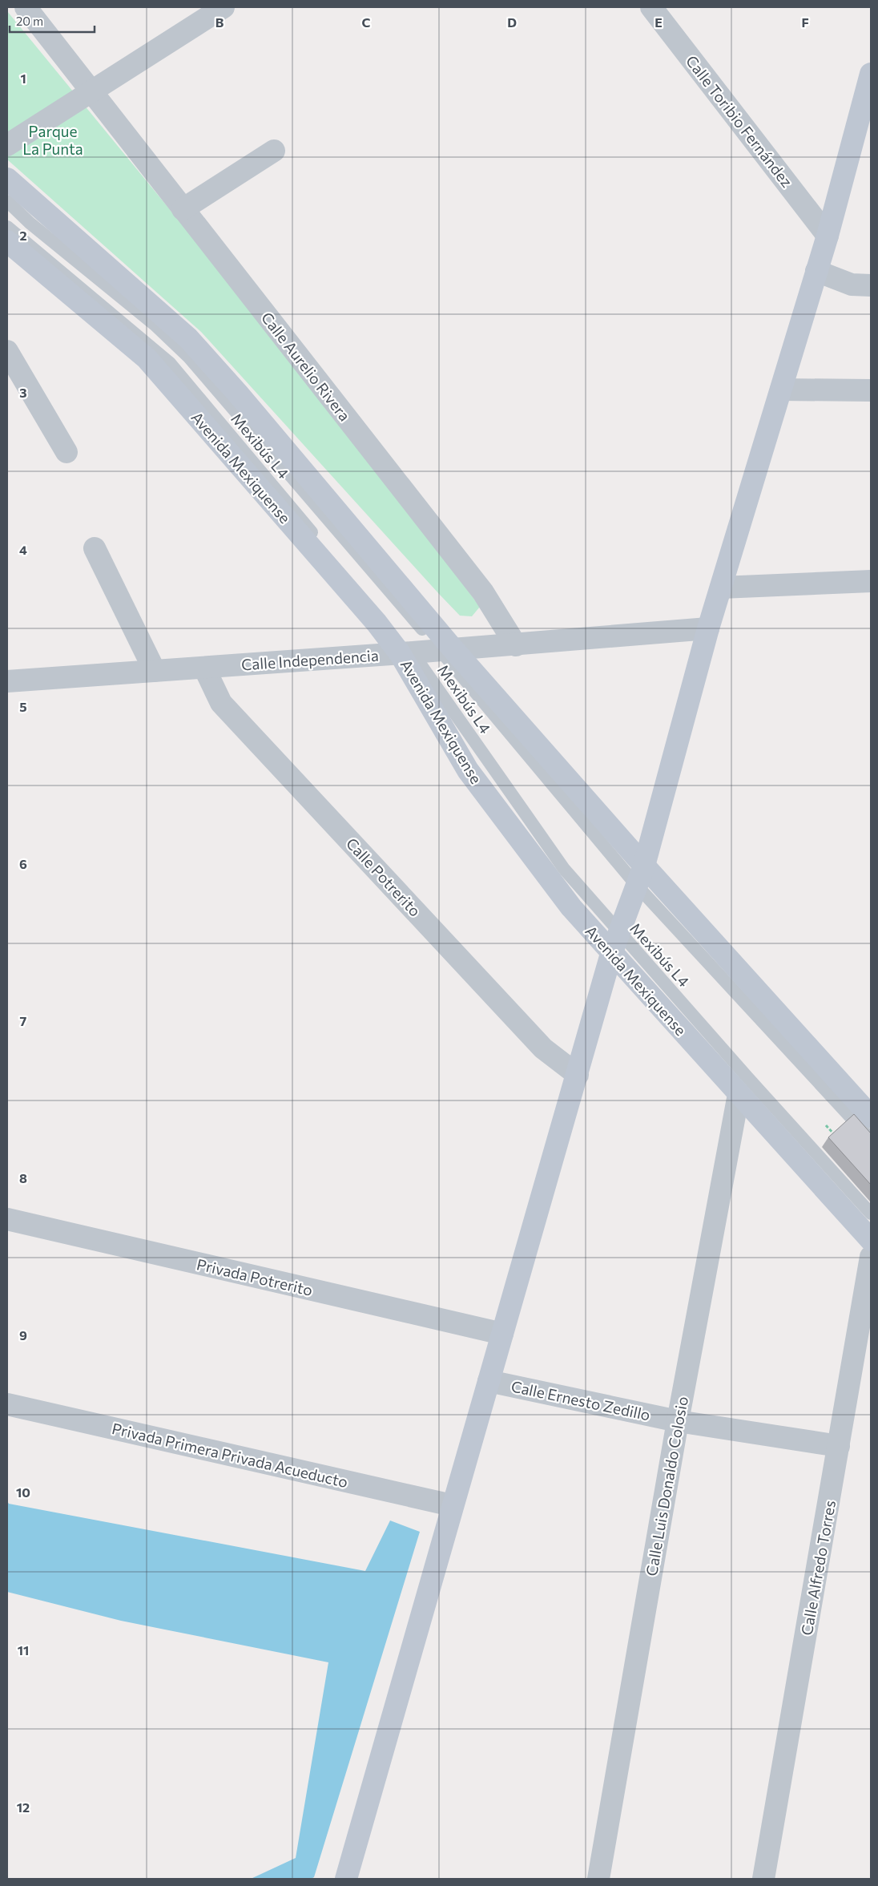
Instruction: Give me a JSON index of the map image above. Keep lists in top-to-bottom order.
{
  "streets": {
    "main road": ["Avenida Mexiquense"],
    "street": [
      "Calle Toribio Fernández",
      "Calle Aurelio Rivera",
      "Calle Independencia",
      "Calle Potrerito",
      "Privada Potrerito",
      "Calle Ernesto Zedillo",
      "Privada Primera Privada Acueducto",
      "Calle Luis Donaldo Colosio",
      "Calle Alfredo Torres"
    ],
    "lane": ["Mexibús L4"]
  },
  "crossings": [
    ["Calle Aurelio Rivera", "Calle Independencia"],
    ["Mexibús L4", "Avenida Mexiquense"],
    ["Mexibús L4", "Calle Independencia"],
    ["Avenida Mexiquense", "Calle Independencia"],
    ["Avenida Mexiquense", "Calle Luis Donaldo Colosio"],
    ["Calle Independencia", "Calle Potrerito"],
    ["Calle Ernesto Zedillo", "Calle Luis Donaldo Colosio"],
    ["Calle Ernesto Zedillo", "Calle Alfredo Torres"]
  ],
  "parks": ["Parque La Punta"],
  "scale_bar": "20 m",
  "grid": {
    "columns": [
      "B",
      "C",
      "D",
      "E",
      "F"
    ],
    "rows": [
      "1",
      "2",
      "3",
      "4",
      "5",
      "6",
      "7",
      "8",
      "9",
      "10",
      "11",
      "12"
    ]
  }
}
